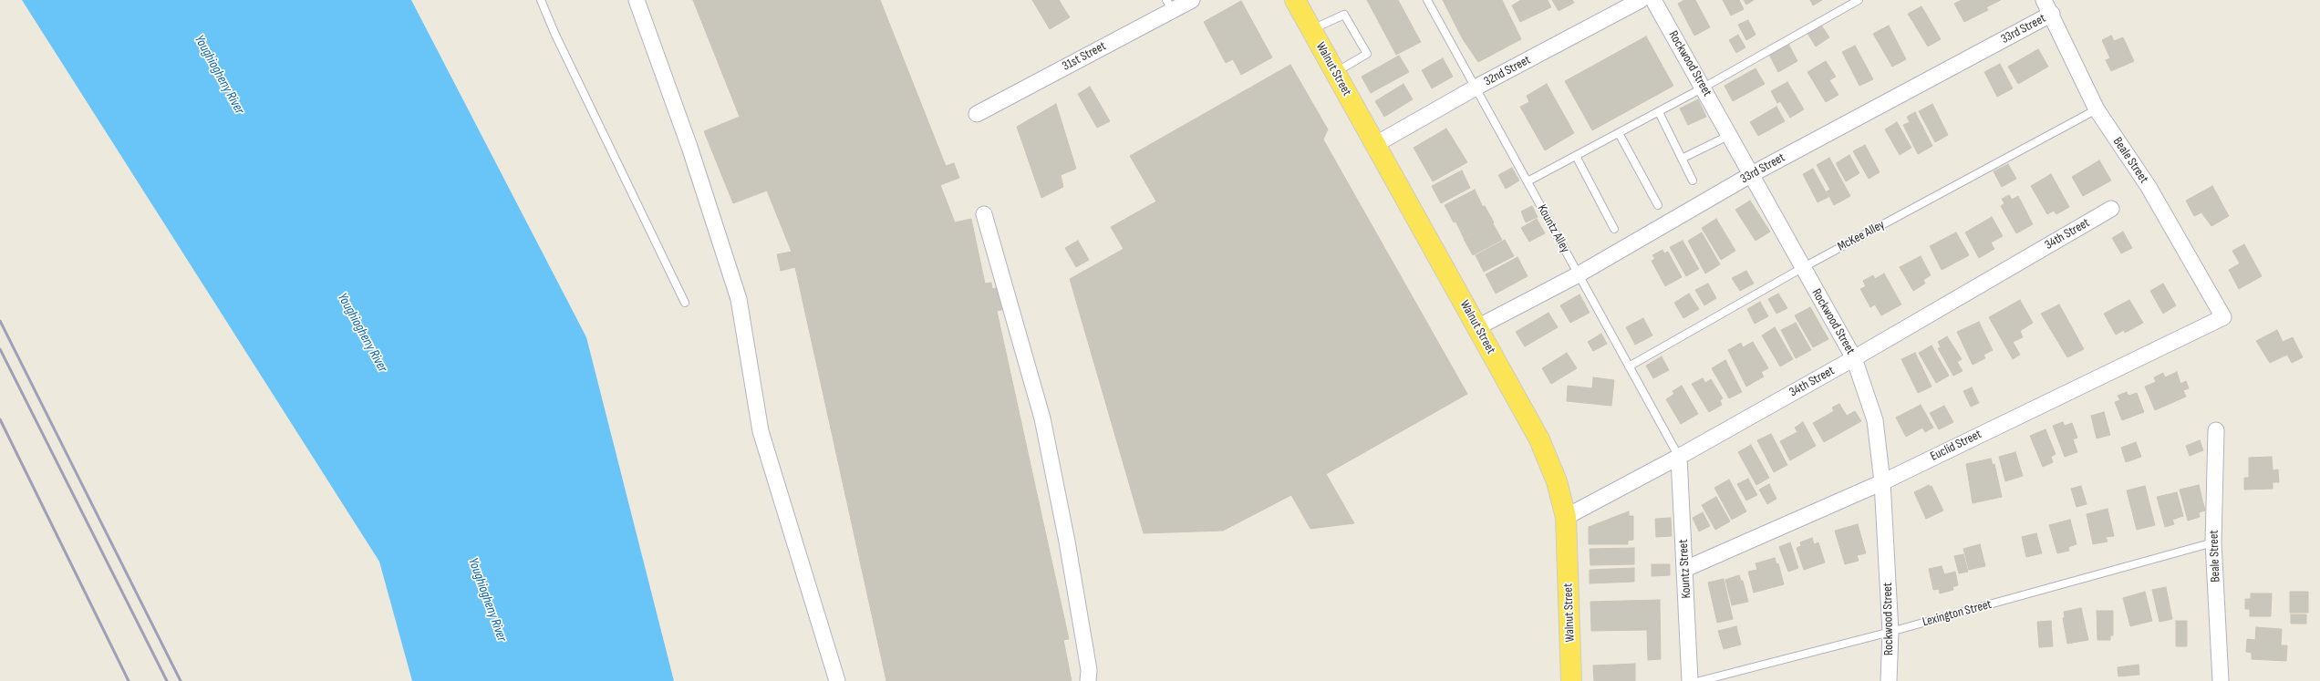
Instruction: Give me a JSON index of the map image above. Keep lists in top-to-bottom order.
{
  "streets": {
    "main road": ["Walnut Street"],
    "street": [
      "33rd Street",
      "31st Street",
      "Rockwood Street",
      "32nd Street",
      "Beale Street",
      "34th Street",
      "Euclid Street",
      "Kountz Street"
    ],
    "lane": ["Kountz Alley", "McKee Alley", "Lexington Street"]
  },
  "crossings": [
    ["33rd Street", "Rockwood Street"],
    ["33rd Street", "Walnut Street"],
    ["33rd Street", "Beale Street"],
    ["33rd Street", "Kountz Alley"],
    ["Rockwood Street", "34th Street"],
    ["Rockwood Street", "McKee Alley"],
    ["Rockwood Street", "Euclid Street"],
    ["Rockwood Street", "Lexington Street"],
    ["Walnut Street", "32nd Street"],
    ["Walnut Street", "34th Street"],
    ["32nd Street", "Kountz Alley"],
    ["Beale Street", "McKee Alley"],
    ["Beale Street", "Euclid Street"],
    ["Beale Street", "Lexington Street"],
    ["Kountz Alley", "34th Street"],
    ["Kountz Alley", "McKee Alley"],
    ["Kountz Alley", "Kountz Street"],
    ["34th Street", "Kountz Street"],
    ["Euclid Street", "Kountz Street"]
  ],
  "water": ["Youghiogheny River"]
}
